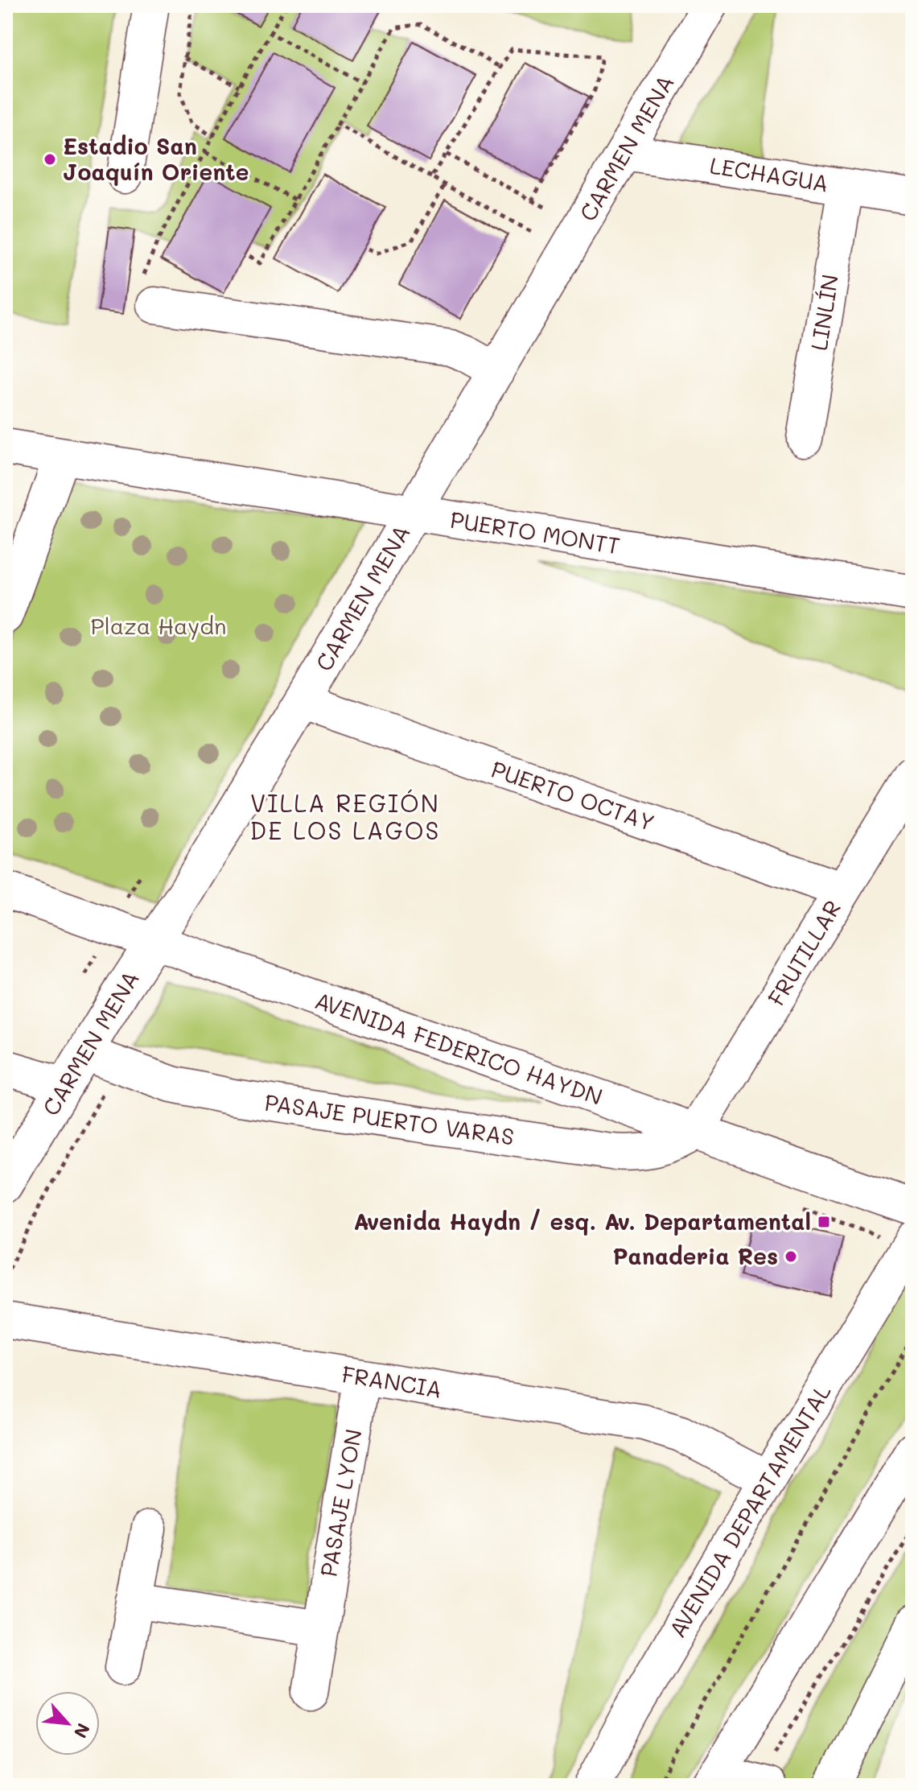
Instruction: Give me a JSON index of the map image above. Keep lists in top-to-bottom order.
{
  "streets": {
    "street": [
      "CARMEN MENA",
      "LECHAGUA",
      "LINLÍN",
      "PUERTO MONTT",
      "PUERTO OCTAY",
      "FRUTILLAR",
      "AVENIDA FEDERICO HAYDN",
      "PASAJE PUERTO VARAS",
      "FRANCIA",
      "PASAJE LYON",
      "AVENIDA DEPARTAMENTAL"
    ]
  },
  "crossings": [
    ["CARMEN MENA", "LECHAGUA"],
    ["CARMEN MENA", "PUERTO MONTT"],
    ["CARMEN MENA", "PUERTO OCTAY"],
    ["CARMEN MENA", "AVENIDA FEDERICO HAYDN"],
    ["CARMEN MENA", "PASAJE PUERTO VARAS"],
    ["LECHAGUA", "LINLÍN"],
    ["PUERTO OCTAY", "FRUTILLAR"],
    ["FRUTILLAR", "AVENIDA FEDERICO HAYDN"],
    ["FRUTILLAR", "PASAJE PUERTO VARAS"],
    ["AVENIDA FEDERICO HAYDN", "PASAJE PUERTO VARAS"],
    ["FRANCIA", "PASAJE LYON"],
    ["FRANCIA", "AVENIDA DEPARTAMENTAL"]
  ],
  "districts": ["VILLA REGIÓN DE LOS LAGOS"],
  "parks": ["Plaza Haydn"],
  "places": {
    "other": ["Estadio San Joaquín Oriente", "Panaderia Res"],
    "transit": ["Avenida Haydn / esq. Av. Departamental"]
  },
  "north": "bottom right"
}
